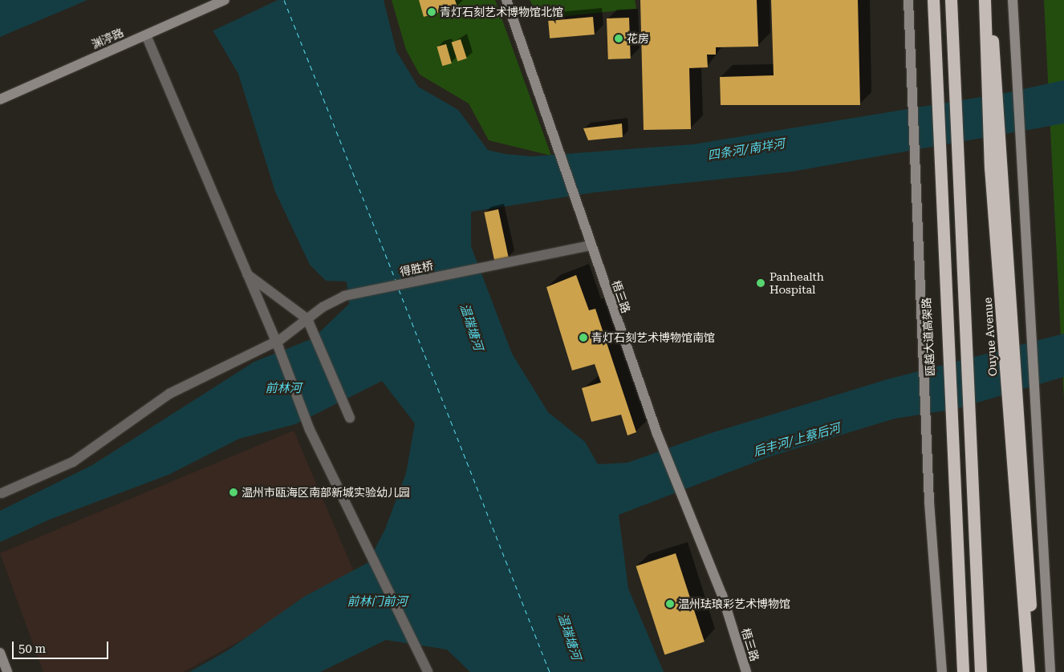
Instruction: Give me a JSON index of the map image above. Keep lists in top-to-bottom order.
{
  "streets": {
    "highway": ["瓯越大道高架路", "Ouyue Avenue"],
    "street": ["渊渟路", "得胜桥", "梧三路"]
  },
  "crossings": [
    ["得胜桥", "梧三路"]
  ],
  "water": [
    "四条河/南垟河",
    "温瑞塘河",
    "前林河",
    "后丰河/上蔡后河",
    "前林门前河"
  ],
  "places": [
    "青灯石刻艺术博物馆北馆",
    "花房",
    "Panhealth Hospital",
    "青灯石刻艺术博物馆南馆",
    "温州市瓯海区南部新城实验幼儿园",
    "温州珐琅彩艺术博物馆"
  ],
  "scale_bar": "50 m"
}
